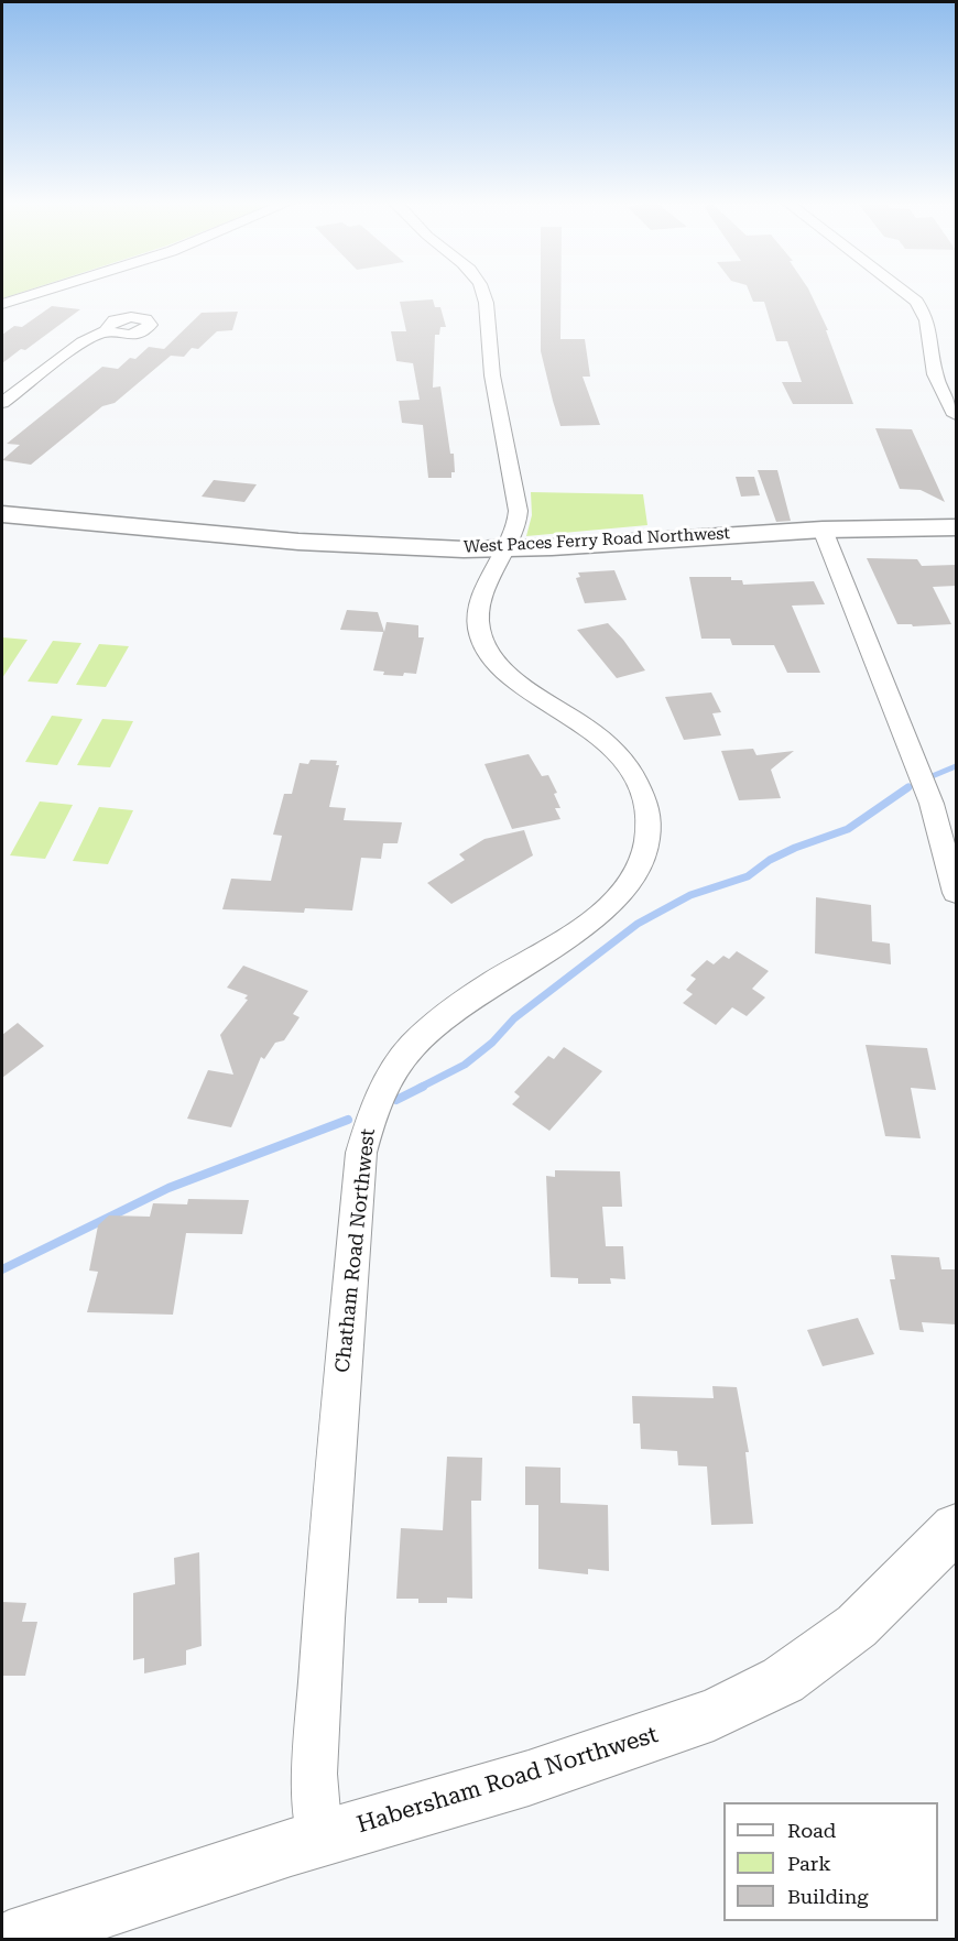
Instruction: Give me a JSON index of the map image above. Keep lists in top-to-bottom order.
{
  "streets": {
    "main road": ["West Paces Ferry Road Northwest"],
    "street": ["Chatham Road Northwest", "Habersham Road Northwest"]
  },
  "crossings": [
    ["West Paces Ferry Road Northwest", "Chatham Road Northwest"],
    ["Chatham Road Northwest", "Habersham Road Northwest"]
  ],
  "legend": ["Road", "Park", "Building"]
}
